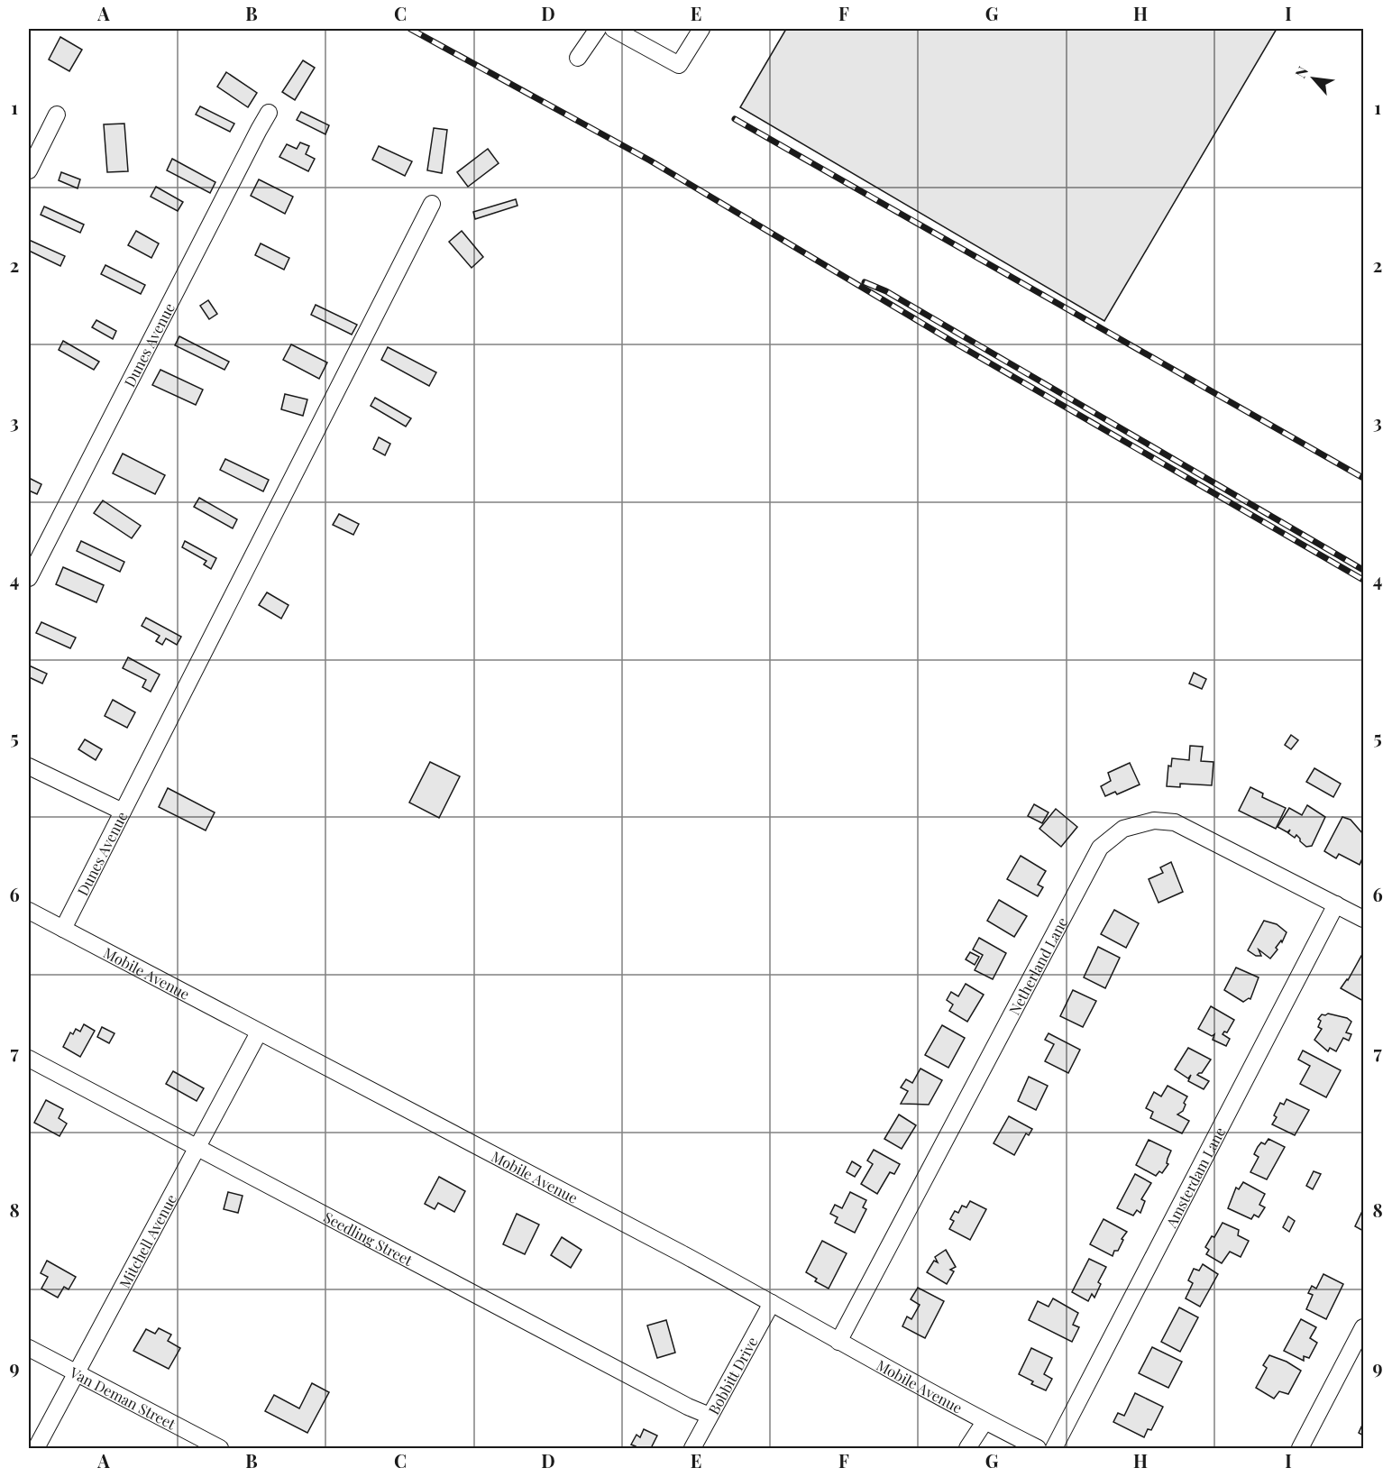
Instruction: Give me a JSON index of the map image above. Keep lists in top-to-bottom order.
{
  "streets": {
    "street": [
      "Dunes Avenue",
      "Netherland Lane",
      "Mobile Avenue",
      "Amsterdam Lane",
      "Seedling Street",
      "Mitchell Avenue",
      "Bobbitt Drive",
      "Van Deman Street"
    ]
  },
  "crossings": [
    ["Dunes Avenue", "Mobile Avenue"],
    ["Netherland Lane", "Mobile Avenue"],
    ["Netherland Lane", "Amsterdam Lane"],
    ["Mobile Avenue", "Mitchell Avenue"],
    ["Mobile Avenue", "Bobbitt Drive"],
    ["Seedling Street", "Mitchell Avenue"],
    ["Seedling Street", "Bobbitt Drive"],
    ["Mitchell Avenue", "Van Deman Street"]
  ],
  "north": "top left",
  "grid": {
    "columns": [
      "A",
      "B",
      "C",
      "D",
      "E",
      "F",
      "G",
      "H",
      "I"
    ],
    "rows": [
      "1",
      "2",
      "3",
      "4",
      "5",
      "6",
      "7",
      "8",
      "9"
    ]
  }
}
